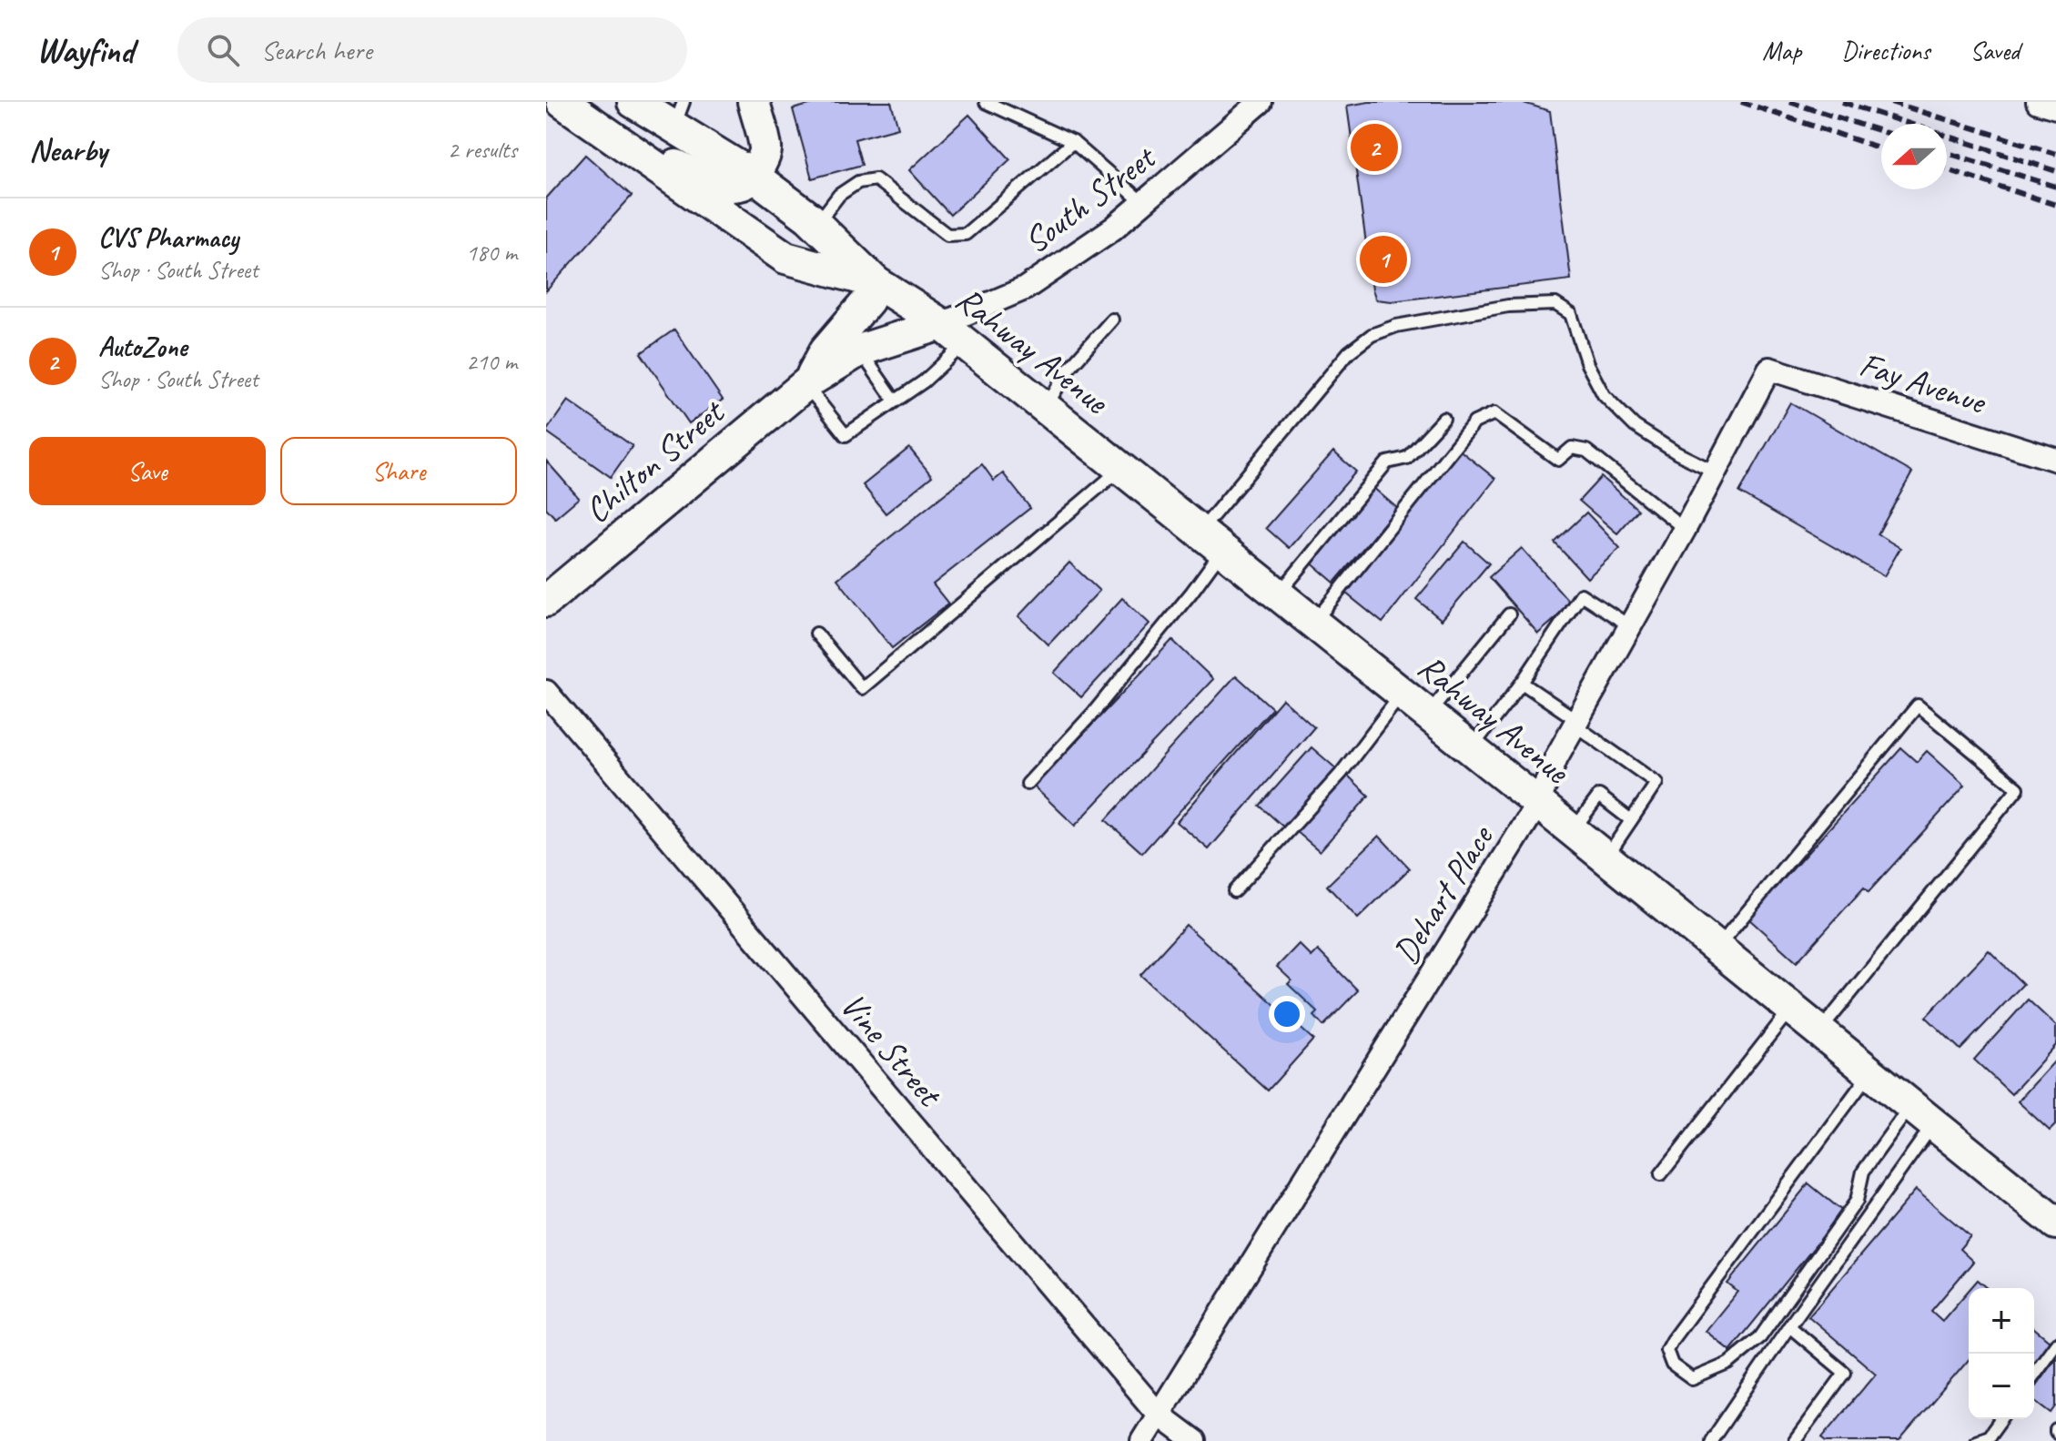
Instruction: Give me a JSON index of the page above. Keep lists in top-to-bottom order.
{
  "streets": {
    "main road": ["Rahway Avenue", "Chilton Street"],
    "street": [
      "South Street",
      "Fay Avenue",
      "Dehart Place",
      "Vine Street"
    ]
  },
  "crossings": [
    ["South Street", "Rahway Avenue"],
    ["South Street", "Chilton Street"],
    ["Rahway Avenue", "Chilton Street"],
    ["Rahway Avenue", "Dehart Place"],
    ["Fay Avenue", "Dehart Place"],
    ["Dehart Place", "Vine Street"]
  ],
  "north": "left",
  "page": {
    "header": "Wayfind",
    "search": "Search here",
    "nav": ["Map", "Directions", "Saved"],
    "heading": ["Nearby", "2 results"],
    "pins": ["2", "1"],
    "list": [
      {
        "mark": "1",
        "name": "CVS Pharmacy",
        "note": "Shop · South Street",
        "value": "180 m"
      },
      {
        "mark": "2",
        "name": "AutoZone",
        "note": "Shop · South Street",
        "value": "210 m"
      }
    ],
    "buttons": ["Save", "Share"],
    "map_buttons": ["+", "−"]
  }
}
